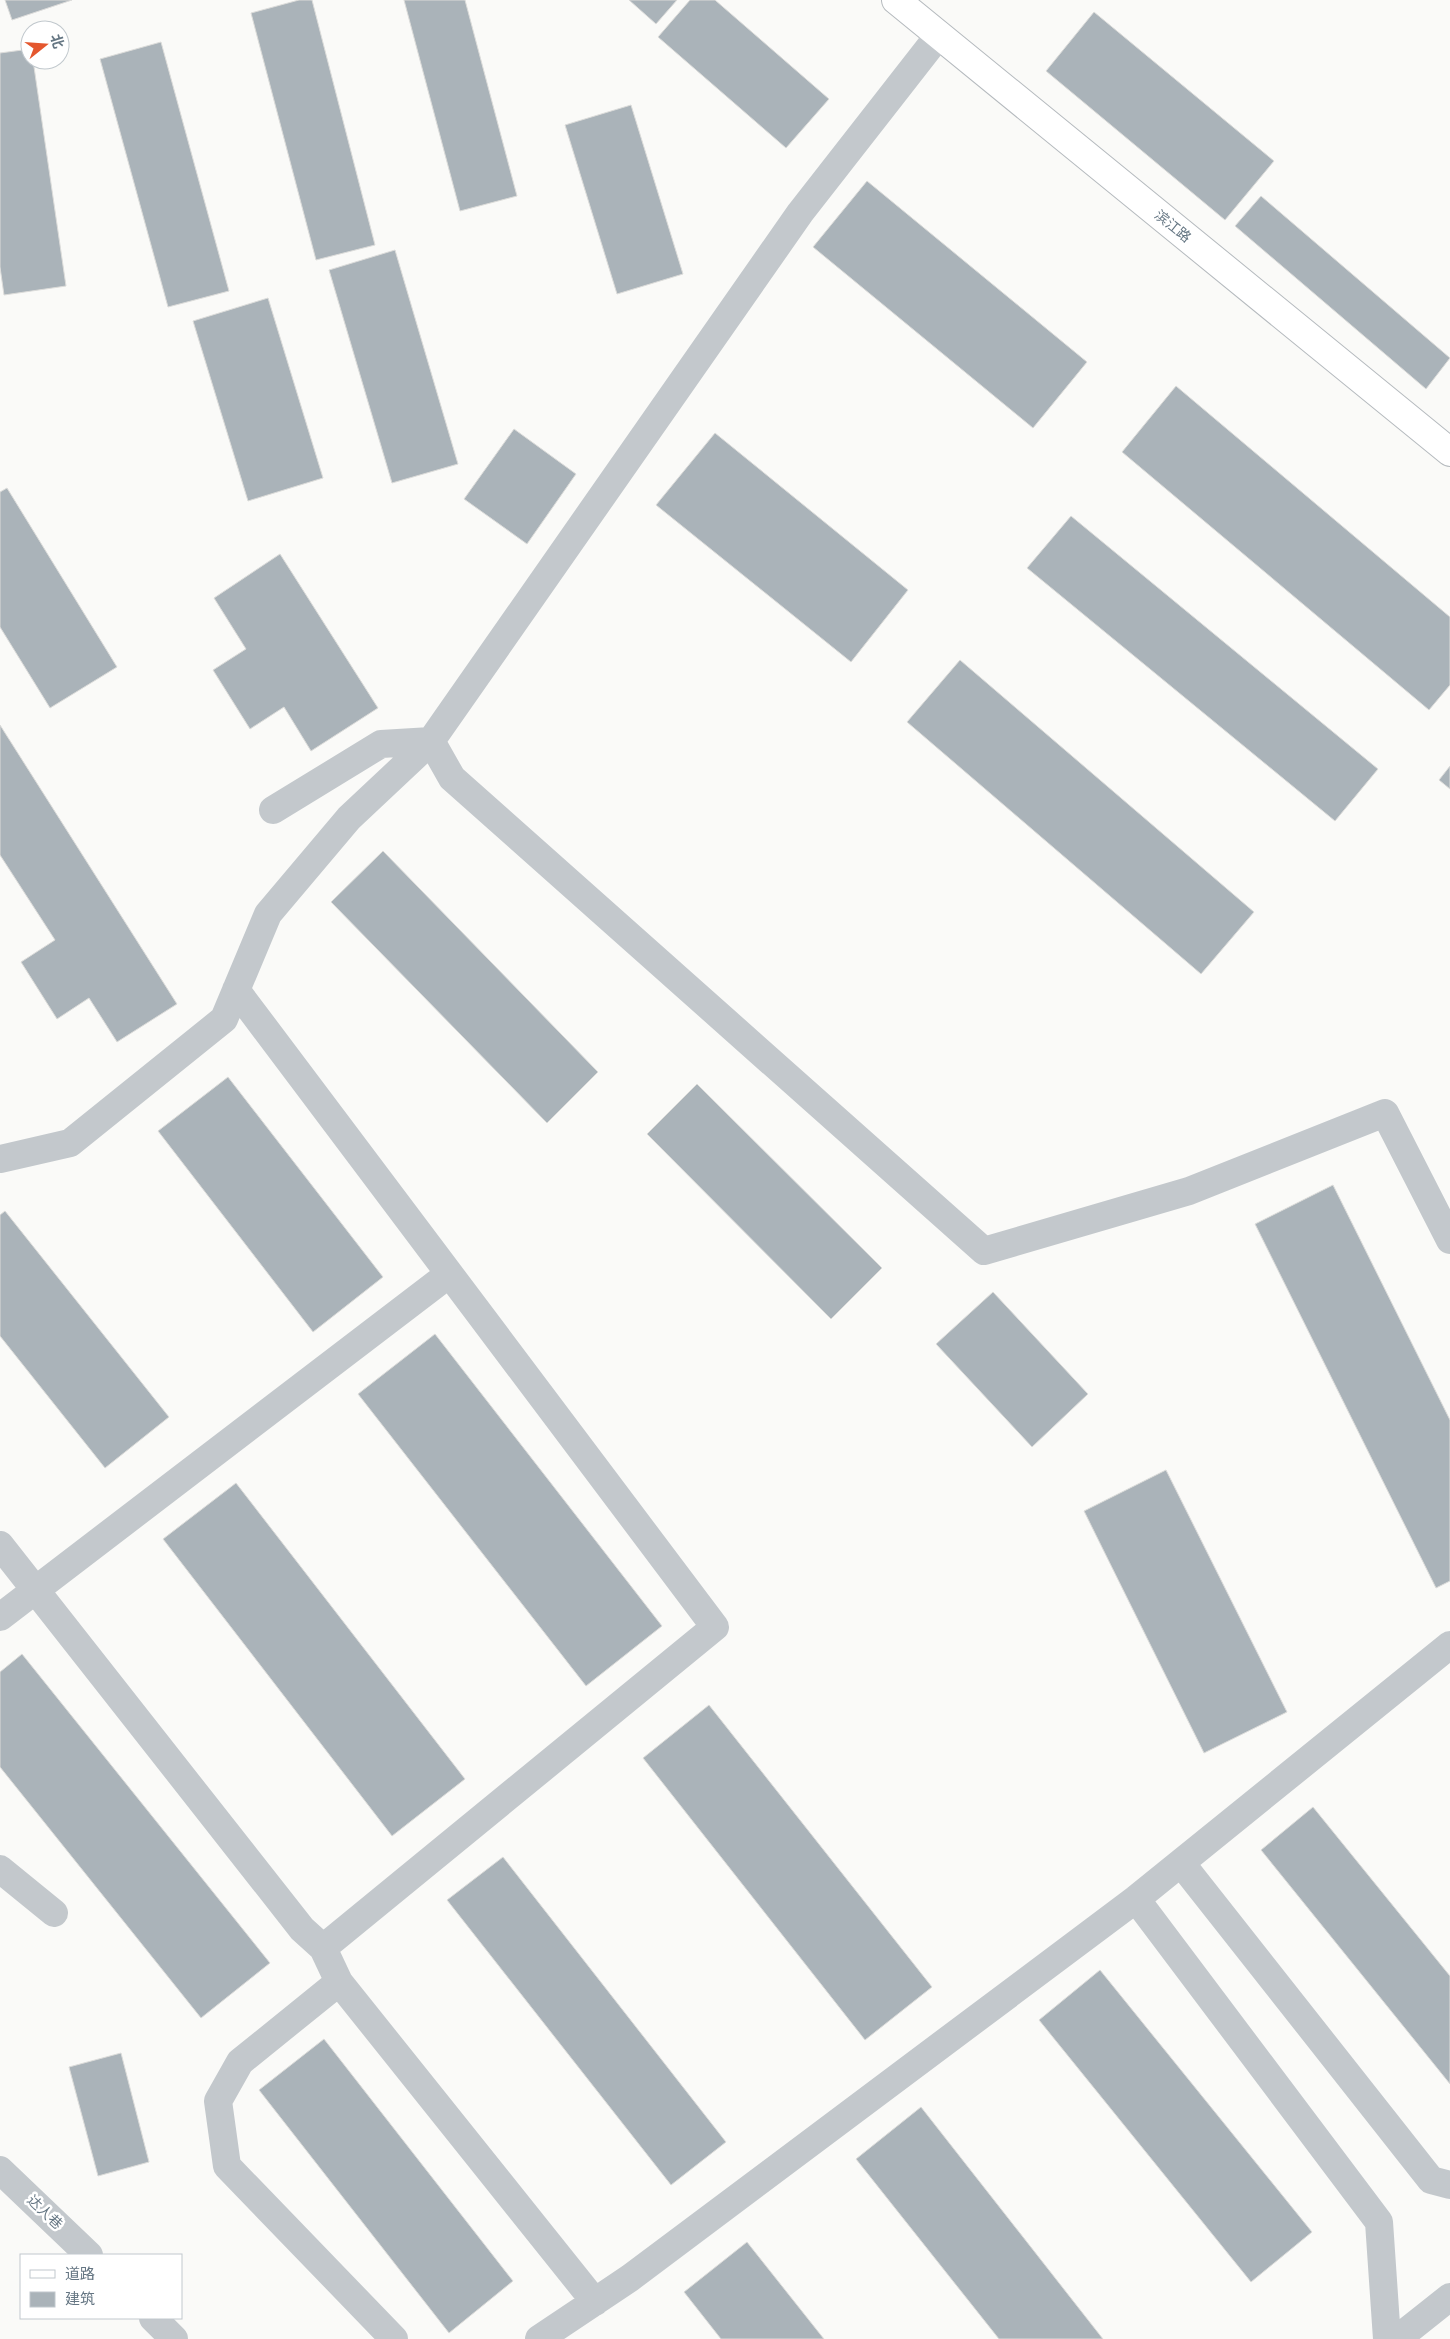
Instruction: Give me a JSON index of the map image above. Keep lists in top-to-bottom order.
{
  "streets": {
    "main road": ["滨江路"],
    "street": ["达人巷"]
  },
  "legend": ["道路", "建筑"],
  "north": "right"
}
